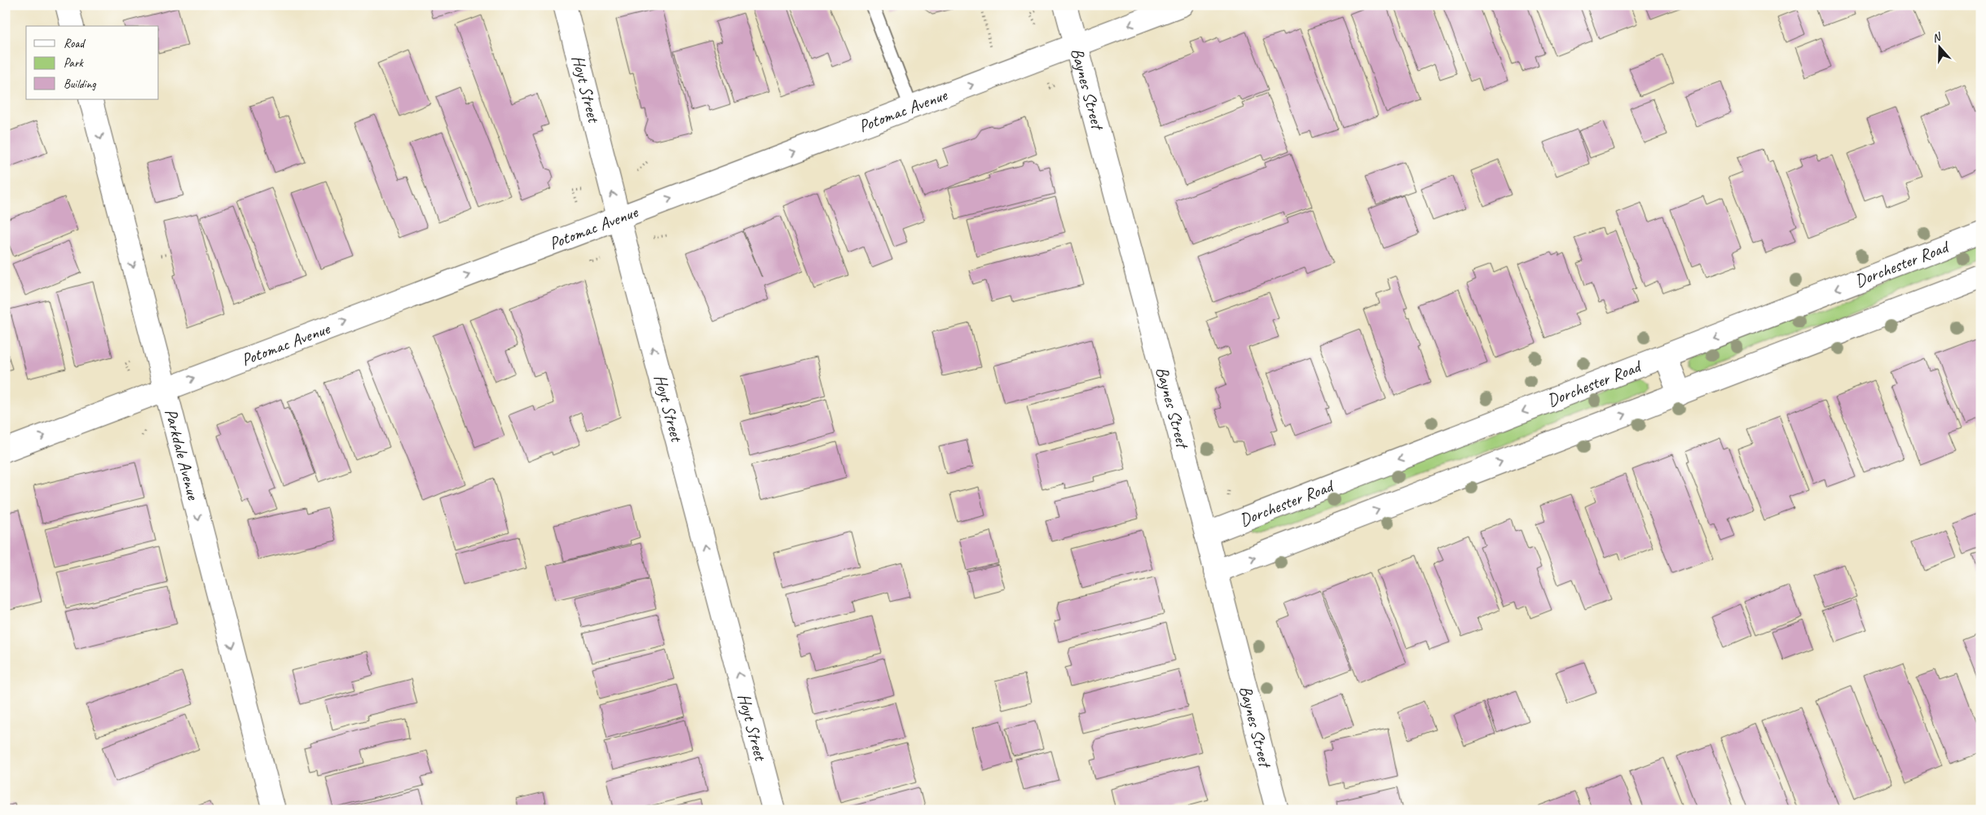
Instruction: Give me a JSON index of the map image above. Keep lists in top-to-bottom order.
{
  "streets": {
    "street": [
      "Hoyt Street",
      "Baynes Street",
      "Potomac Avenue",
      "Dorchester Road",
      "Parkdale Avenue"
    ]
  },
  "crossings": [
    ["Hoyt Street", "Potomac Avenue"],
    ["Baynes Street", "Potomac Avenue"],
    ["Baynes Street", "Dorchester Road"],
    ["Potomac Avenue", "Parkdale Avenue"]
  ],
  "one_way": ["Hoyt Street", "Potomac Avenue", "Parkdale Avenue"],
  "legend": ["Road", "Park", "Building"],
  "north": "top"
}
